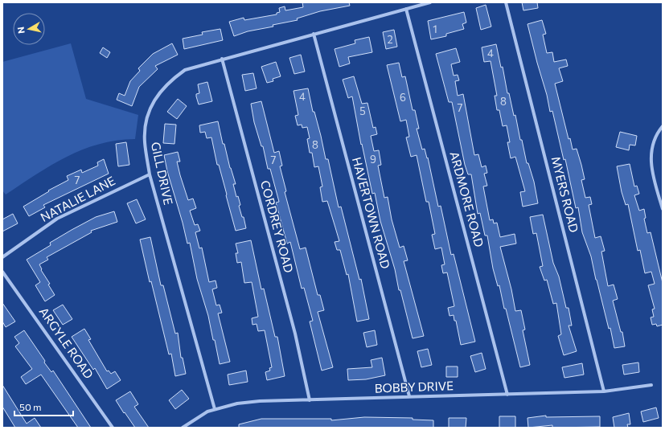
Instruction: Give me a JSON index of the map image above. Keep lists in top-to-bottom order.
{
  "streets": {
    "street": [
      "GILL DRIVE",
      "MYERS ROAD",
      "NATALIE LANE",
      "ARDMORE ROAD",
      "HAVERTOWN ROAD",
      "CORDREY ROAD",
      "ARGYLE ROAD",
      "BOBBY DRIVE"
    ]
  },
  "crossings": [
    ["GILL DRIVE", "NATALIE LANE"],
    ["GILL DRIVE", "ARDMORE ROAD"],
    ["GILL DRIVE", "HAVERTOWN ROAD"],
    ["GILL DRIVE", "CORDREY ROAD"],
    ["GILL DRIVE", "BOBBY DRIVE"],
    ["MYERS ROAD", "BOBBY DRIVE"],
    ["ARDMORE ROAD", "BOBBY DRIVE"],
    ["HAVERTOWN ROAD", "BOBBY DRIVE"],
    ["CORDREY ROAD", "BOBBY DRIVE"]
  ],
  "house_numbers": [
    "1",
    "2",
    "4",
    "4",
    "6",
    "8",
    "7",
    "5",
    "8",
    "9",
    "7",
    "7"
  ],
  "scale_bar": "50 m",
  "north": "left"
}
